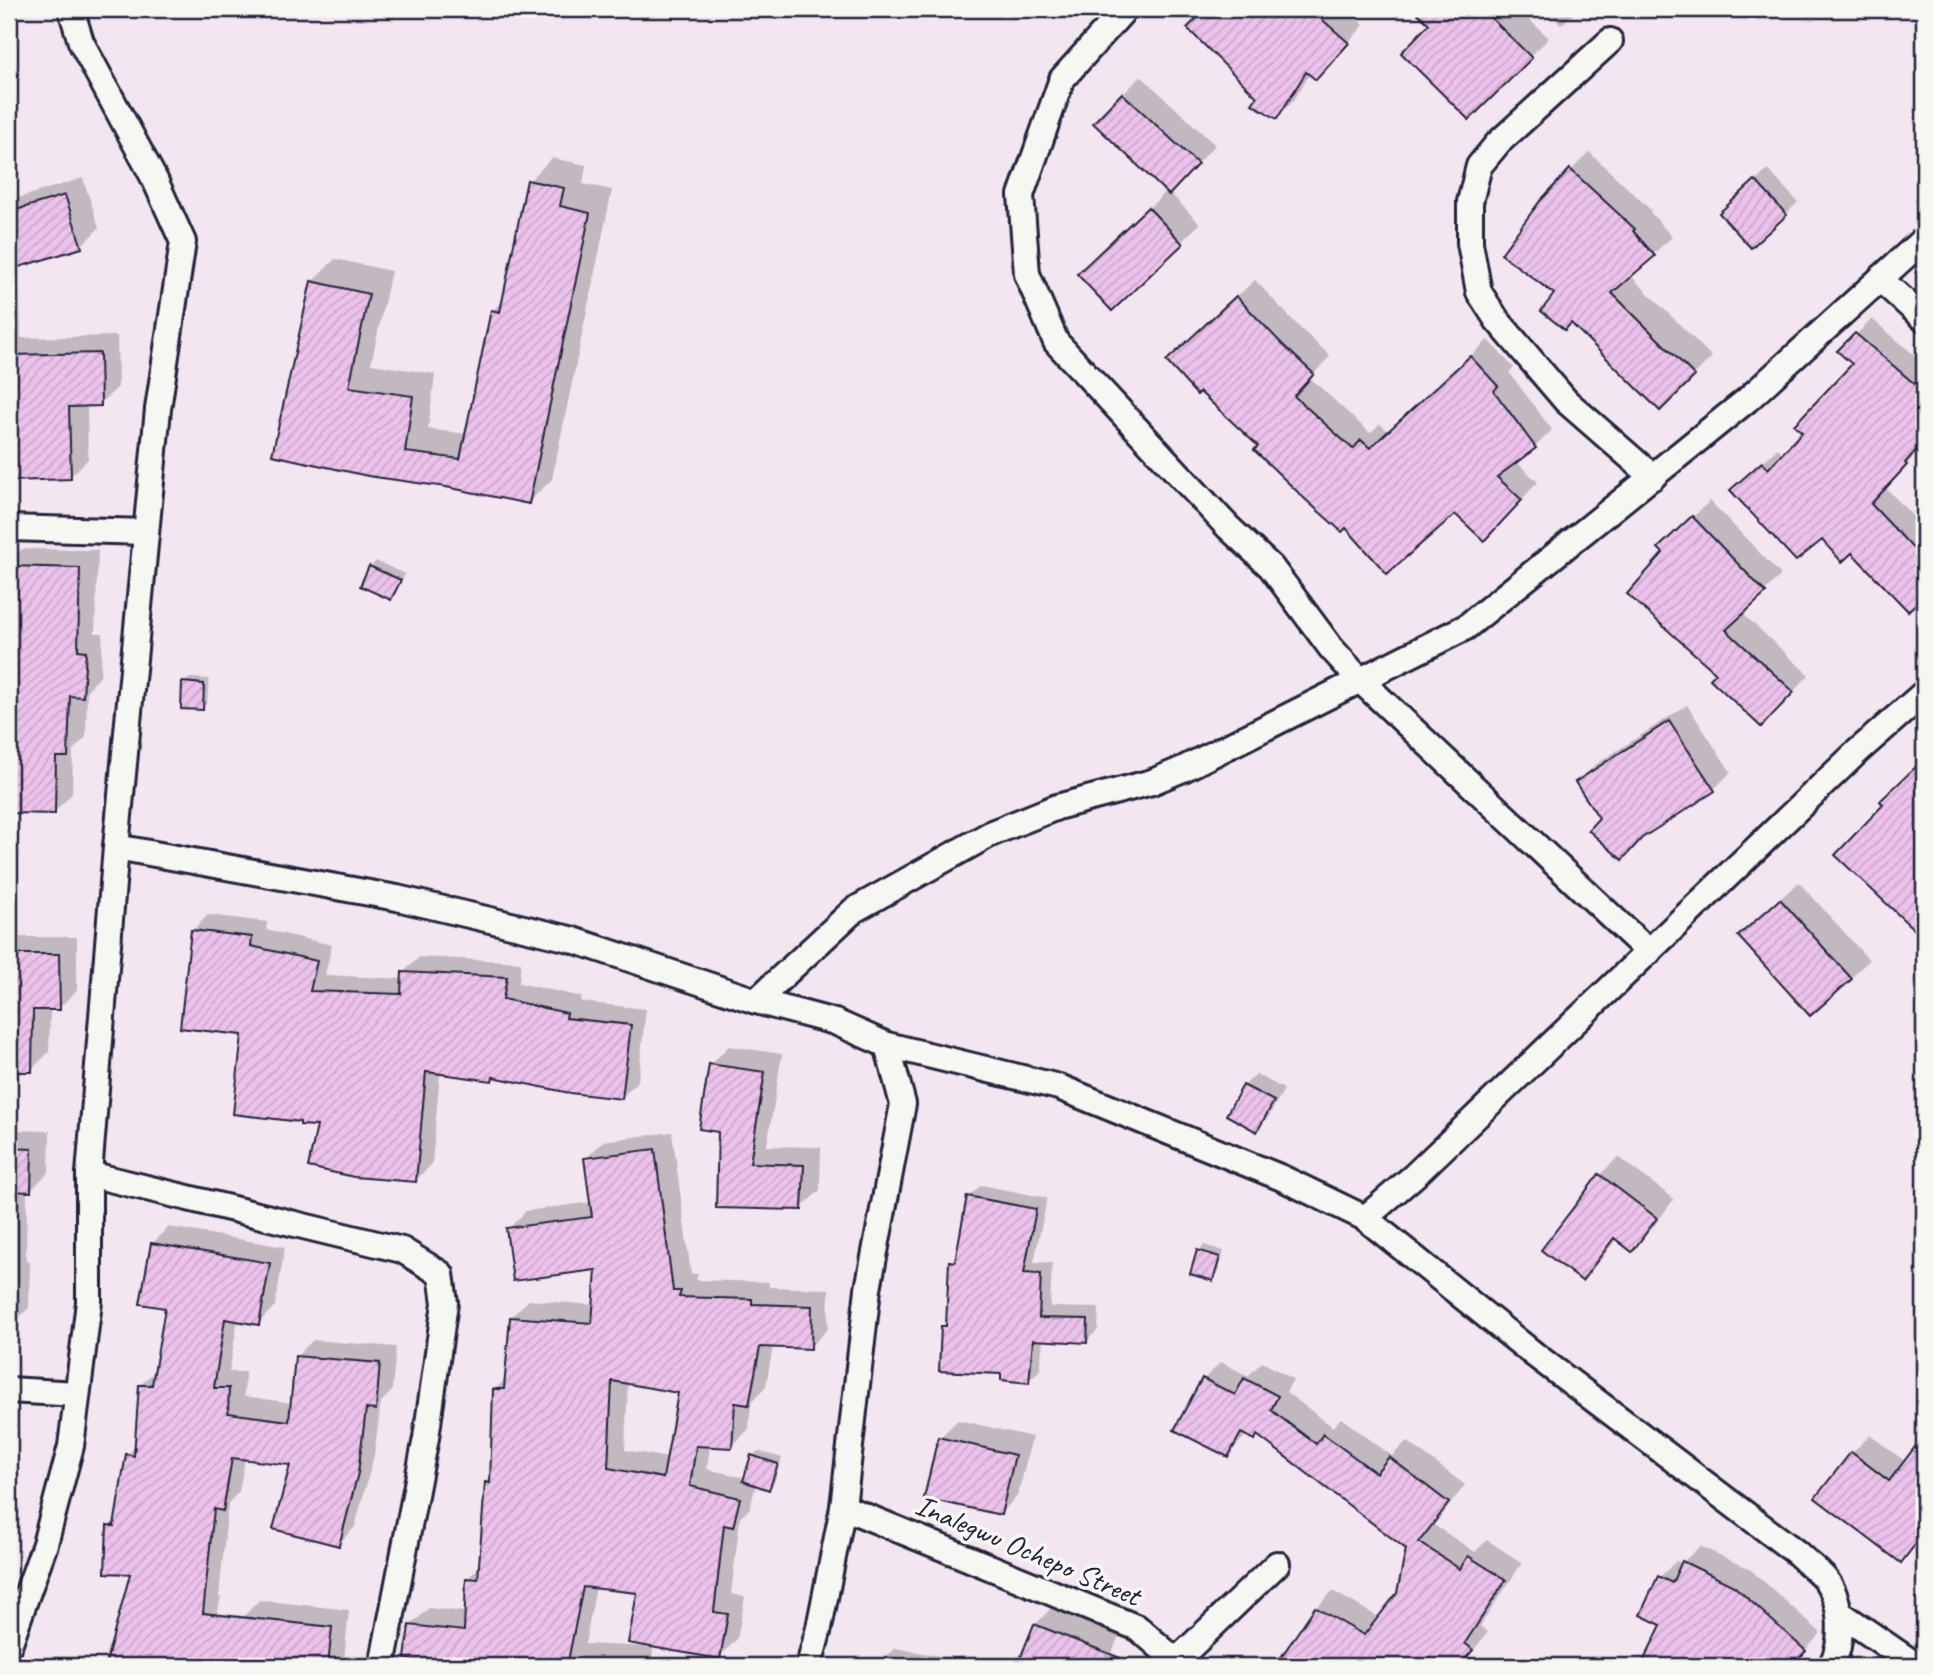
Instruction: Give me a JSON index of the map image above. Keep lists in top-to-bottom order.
{
  "streets": {
    "street": ["Inalegwu Ochepo Street"]
  }
}
